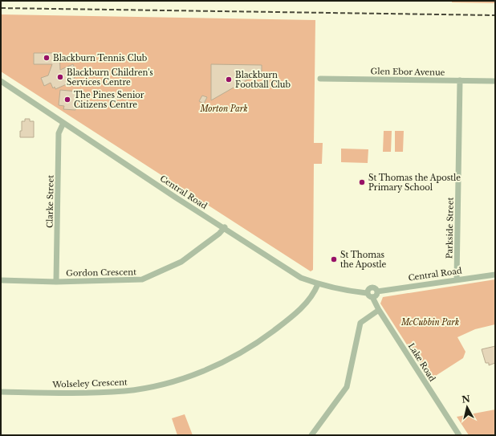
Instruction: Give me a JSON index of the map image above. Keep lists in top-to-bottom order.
{
  "streets": {
    "street": [
      "Glen Ebor Avenue",
      "Central Road",
      "Clarke Street",
      "Parkside Street",
      "Gordon Crescent",
      "Lake Road",
      "Wolseley Crescent"
    ]
  },
  "crossings": [
    ["Glen Ebor Avenue", "Parkside Street"],
    ["Central Road", "Clarke Street"],
    ["Central Road", "Parkside Street"],
    ["Central Road", "Gordon Crescent"],
    ["Central Road", "Lake Road"],
    ["Central Road", "Wolseley Crescent"],
    ["Clarke Street", "Gordon Crescent"]
  ],
  "parks": ["Morton Park", "McCubbin Park"],
  "places": [
    "Blackburn Tennis Club",
    "Blackburn Children's Services Centre",
    "Blackburn Football Club",
    "The Pines Senior Citizens Centre",
    "St Thomas the Apostle Primary School",
    "St Thomas the Apostle"
  ],
  "north": "top"
}
